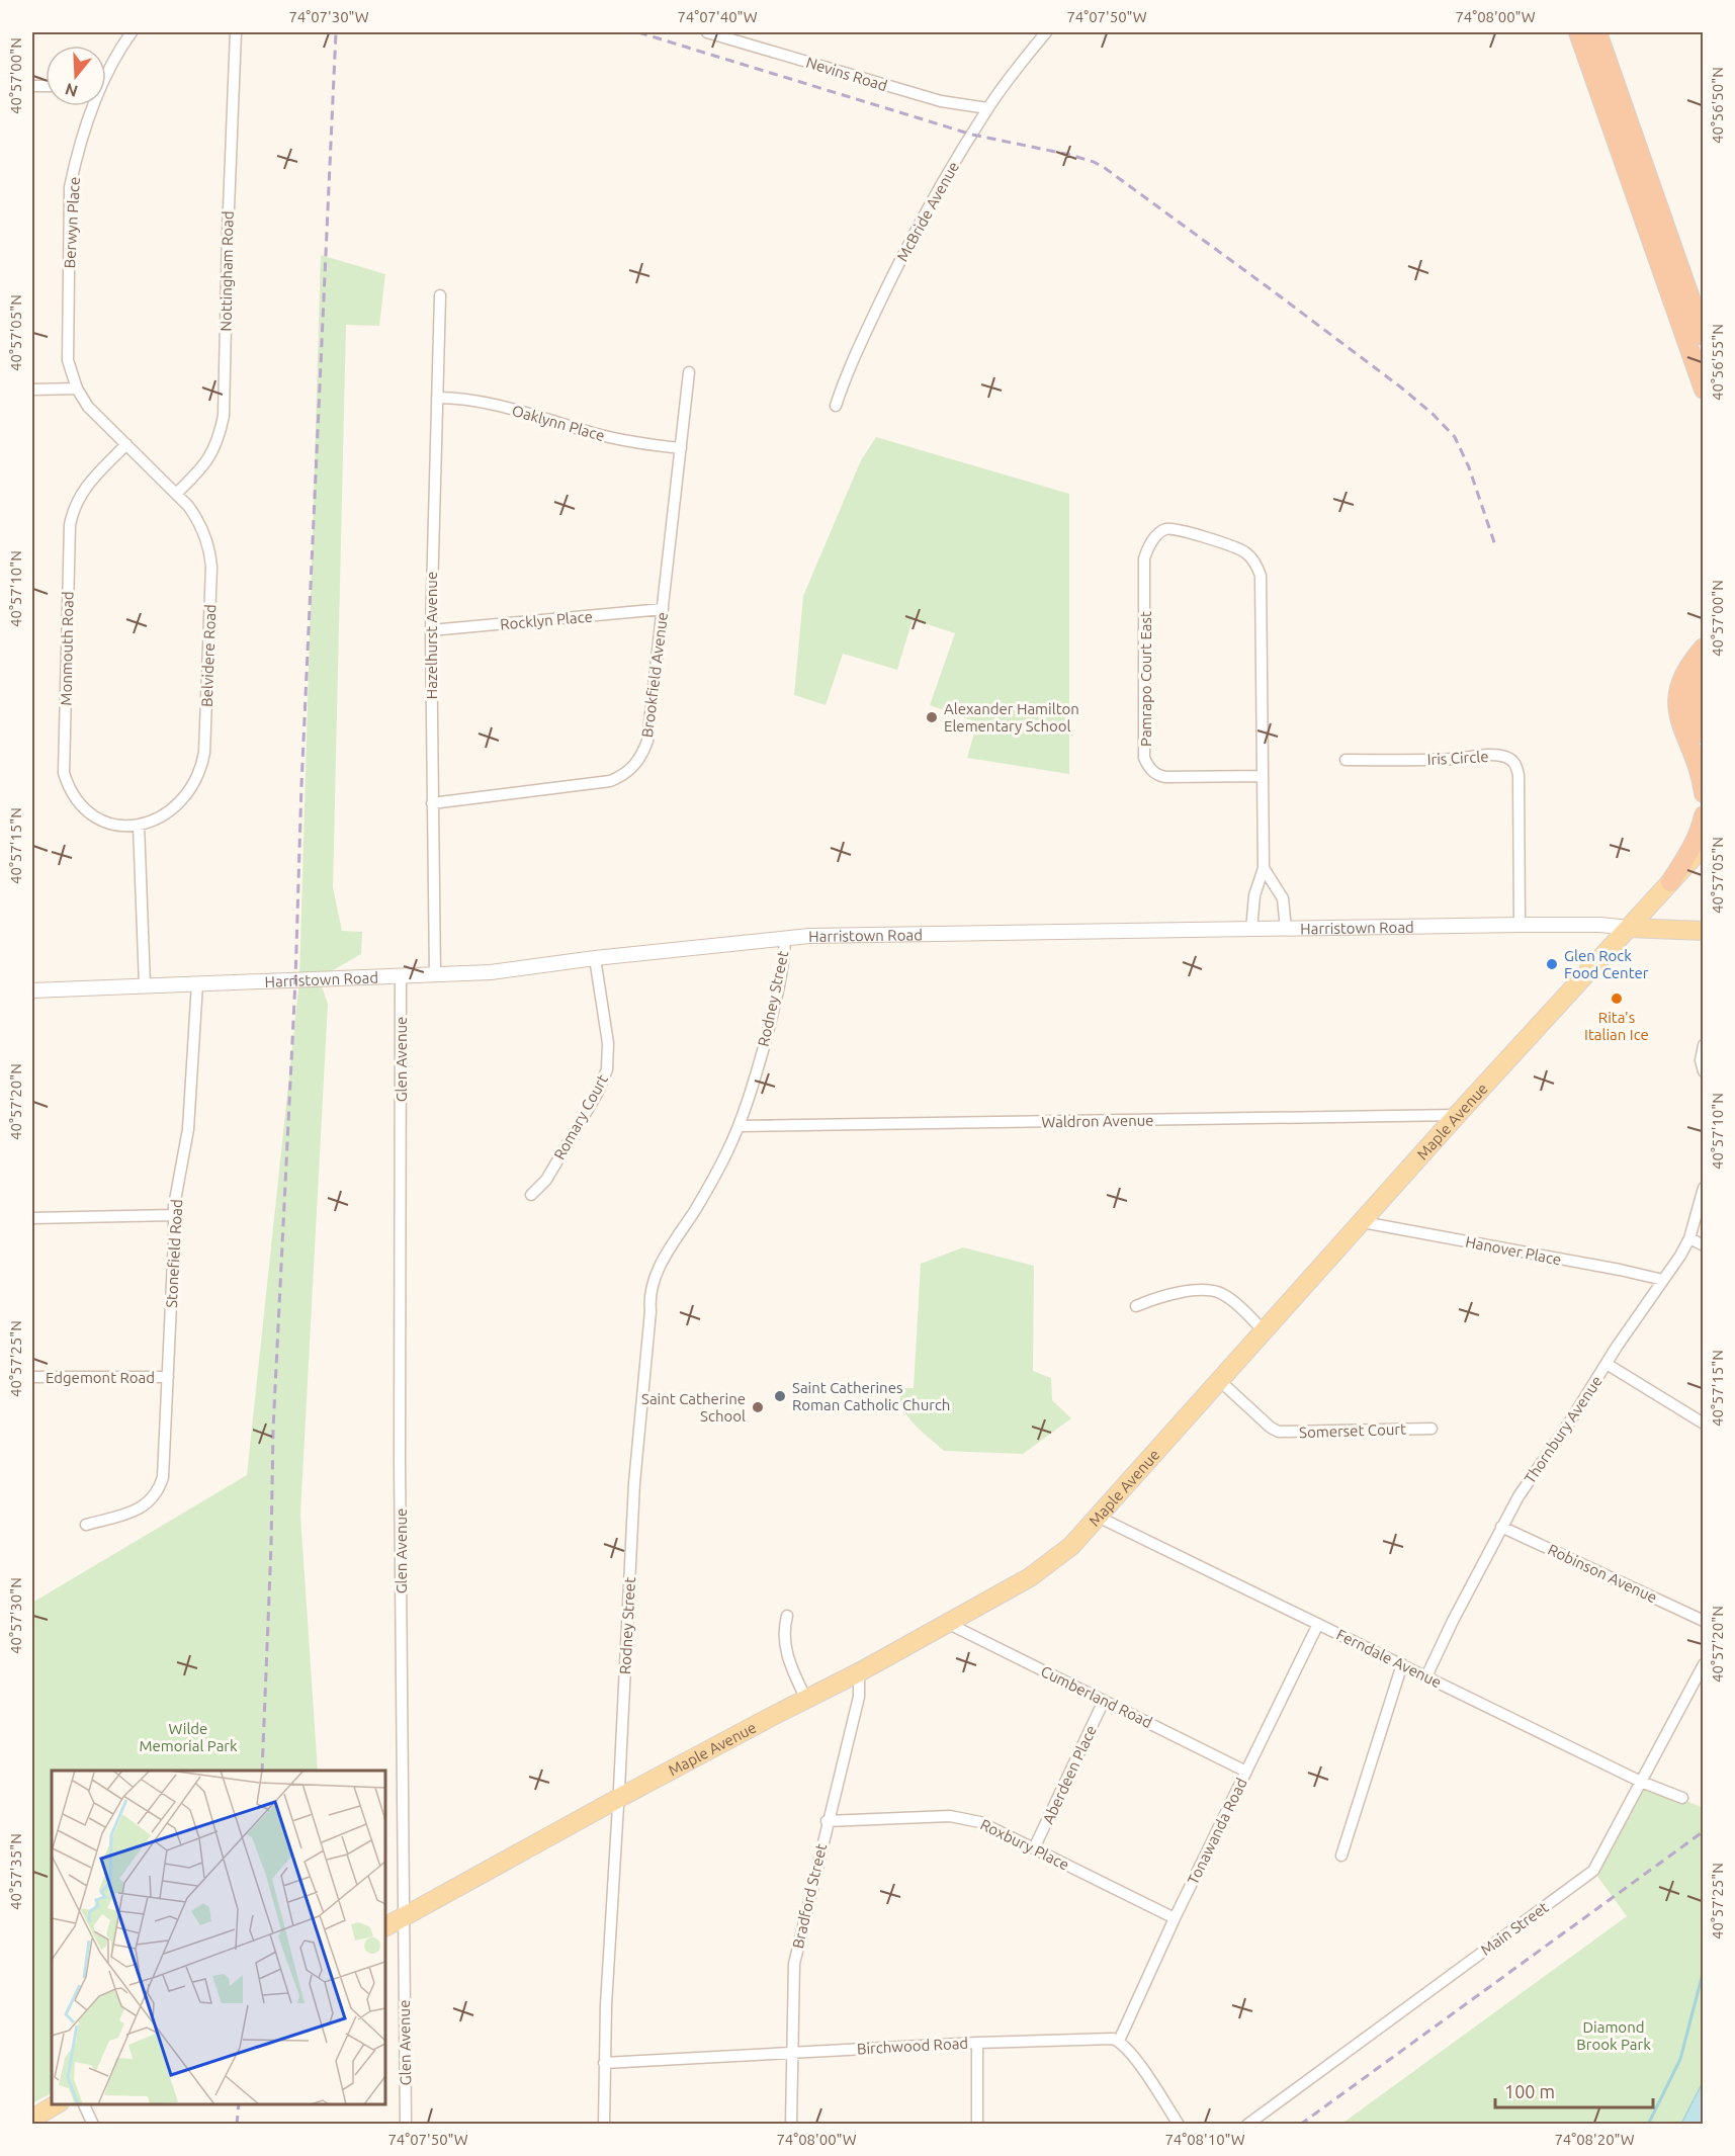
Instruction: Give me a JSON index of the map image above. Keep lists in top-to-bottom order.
{
  "streets": {
    "main road": ["Harristown Road", "Maple Avenue"],
    "street": [
      "Nevins Road",
      "McBride Avenue",
      "Berwyn Place",
      "Nottingham Road",
      "Oaklynn Place",
      "Rocklyn Place",
      "Hazelhurst Avenue",
      "Monmouth Road",
      "Belvidere Road",
      "Brookfield Avenue",
      "Pamrapo Court East",
      "Iris Circle",
      "Rodney Street",
      "Glen Avenue",
      "Romary Court",
      "Waldron Avenue",
      "Hanover Place",
      "Stonefield Road",
      "Edgemont Road",
      "Thornbury Avenue",
      "Somerset Court",
      "Robinson Avenue",
      "Ferndale Avenue",
      "Cumberland Road",
      "Aberdeen Place",
      "Tonawanda Road",
      "Roxbury Place",
      "Bradford Street",
      "Main Street",
      "Birchwood Road"
    ]
  },
  "crossings": [
    ["Nevins Road", "McBride Avenue"],
    ["Berwyn Place", "Belvidere Road"],
    ["Nottingham Road", "Belvidere Road"],
    ["Oaklynn Place", "Hazelhurst Avenue"],
    ["Oaklynn Place", "Brookfield Avenue"],
    ["Rocklyn Place", "Hazelhurst Avenue"],
    ["Rocklyn Place", "Brookfield Avenue"],
    ["Hazelhurst Avenue", "Brookfield Avenue"],
    ["Hazelhurst Avenue", "Harristown Road"],
    ["Monmouth Road", "Belvidere Road"],
    ["Iris Circle", "Harristown Road"],
    ["Harristown Road", "Rodney Street"],
    ["Harristown Road", "Glen Avenue"],
    ["Harristown Road", "Romary Court"],
    ["Harristown Road", "Maple Avenue"],
    ["Harristown Road", "Stonefield Road"],
    ["Rodney Street", "Waldron Avenue"],
    ["Rodney Street", "Maple Avenue"],
    ["Rodney Street", "Birchwood Road"],
    ["Glen Avenue", "Maple Avenue"],
    ["Waldron Avenue", "Maple Avenue"],
    ["Maple Avenue", "Hanover Place"],
    ["Maple Avenue", "Somerset Court"],
    ["Maple Avenue", "Ferndale Avenue"],
    ["Maple Avenue", "Cumberland Road"],
    ["Maple Avenue", "Bradford Street"],
    ["Hanover Place", "Thornbury Avenue"],
    ["Stonefield Road", "Edgemont Road"],
    ["Thornbury Avenue", "Robinson Avenue"],
    ["Thornbury Avenue", "Ferndale Avenue"],
    ["Ferndale Avenue", "Tonawanda Road"],
    ["Ferndale Avenue", "Main Street"],
    ["Cumberland Road", "Aberdeen Place"],
    ["Cumberland Road", "Tonawanda Road"],
    ["Aberdeen Place", "Roxbury Place"],
    ["Tonawanda Road", "Roxbury Place"],
    ["Tonawanda Road", "Birchwood Road"],
    ["Roxbury Place", "Bradford Street"],
    ["Bradford Street", "Birchwood Road"]
  ],
  "parks": ["Wilde Memorial Park", "Diamond Brook Park"],
  "places": [
    "Alexander Hamilton Elementary School",
    "Glen Rock Food Center",
    "Rita's Italian Ice",
    "Saint Catherines Roman Catholic Church",
    "Saint Catherine School"
  ],
  "scale_bar": "100 m",
  "north": "bottom",
  "coordinates": [
    "74°07'30\"W",
    "74°07'40\"W",
    "74°07'50\"W",
    "74°08'00\"W",
    "40°57'00\"N",
    "40°56'50\"N",
    "40°57'05\"N",
    "40°56'55\"N",
    "40°57'10\"N",
    "40°57'15\"N",
    "40°57'20\"N",
    "40°57'25\"N",
    "40°57'30\"N",
    "40°57'35\"N",
    "74°08'10\"W",
    "74°08'20\"W"
  ]
}
